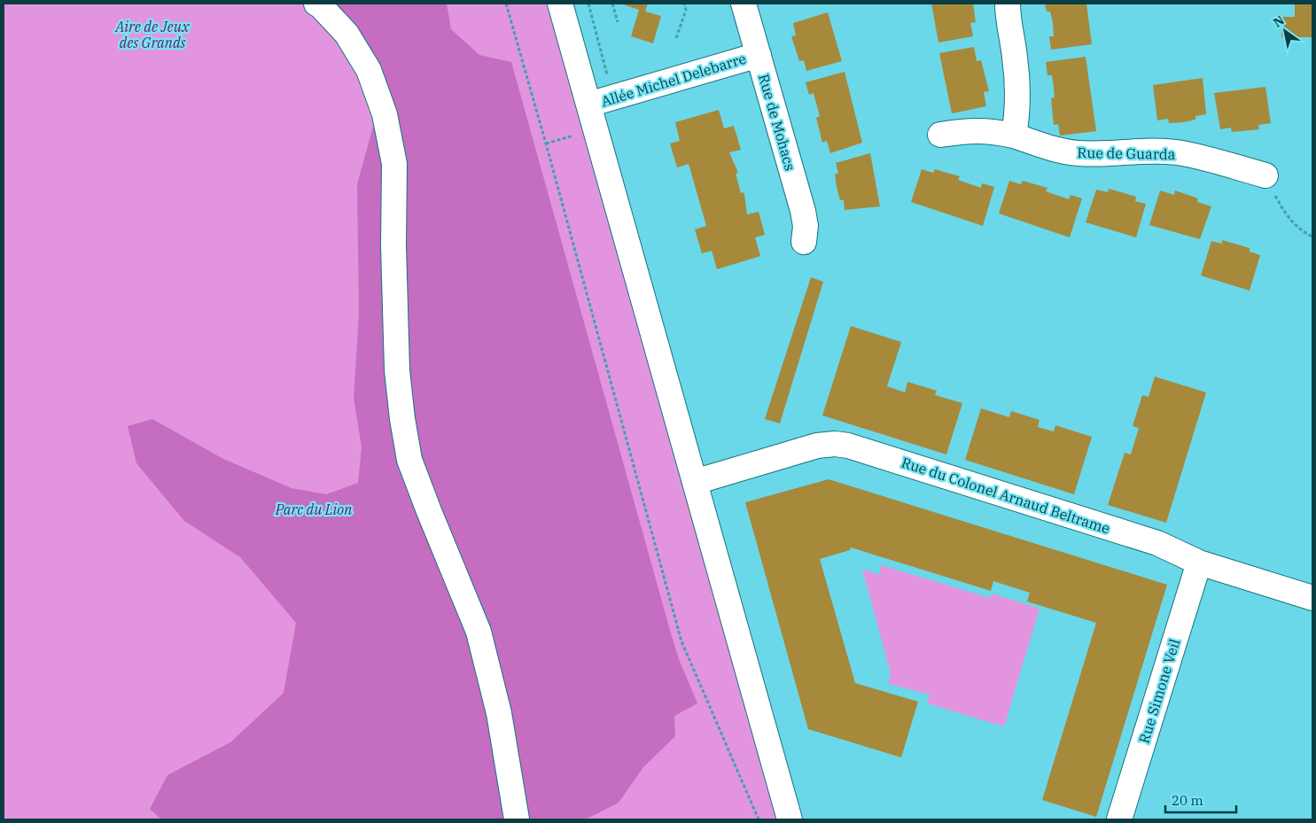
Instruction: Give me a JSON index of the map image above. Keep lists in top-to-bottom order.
{
  "streets": {
    "street": [
      "Allée Michel Delebarre",
      "Rue de Mohacs",
      "Rue de Guarda",
      "Rue du Colonel Arnaud Beltrame",
      "Rue Simone Veil"
    ]
  },
  "crossings": [
    ["Allée Michel Delebarre", "Rue de Mohacs"],
    ["Rue du Colonel Arnaud Beltrame", "Rue Simone Veil"]
  ],
  "parks": ["Aire de Jeux des Grands", "Parc du Lion"],
  "scale_bar": "20 m",
  "north": "top left"
}
